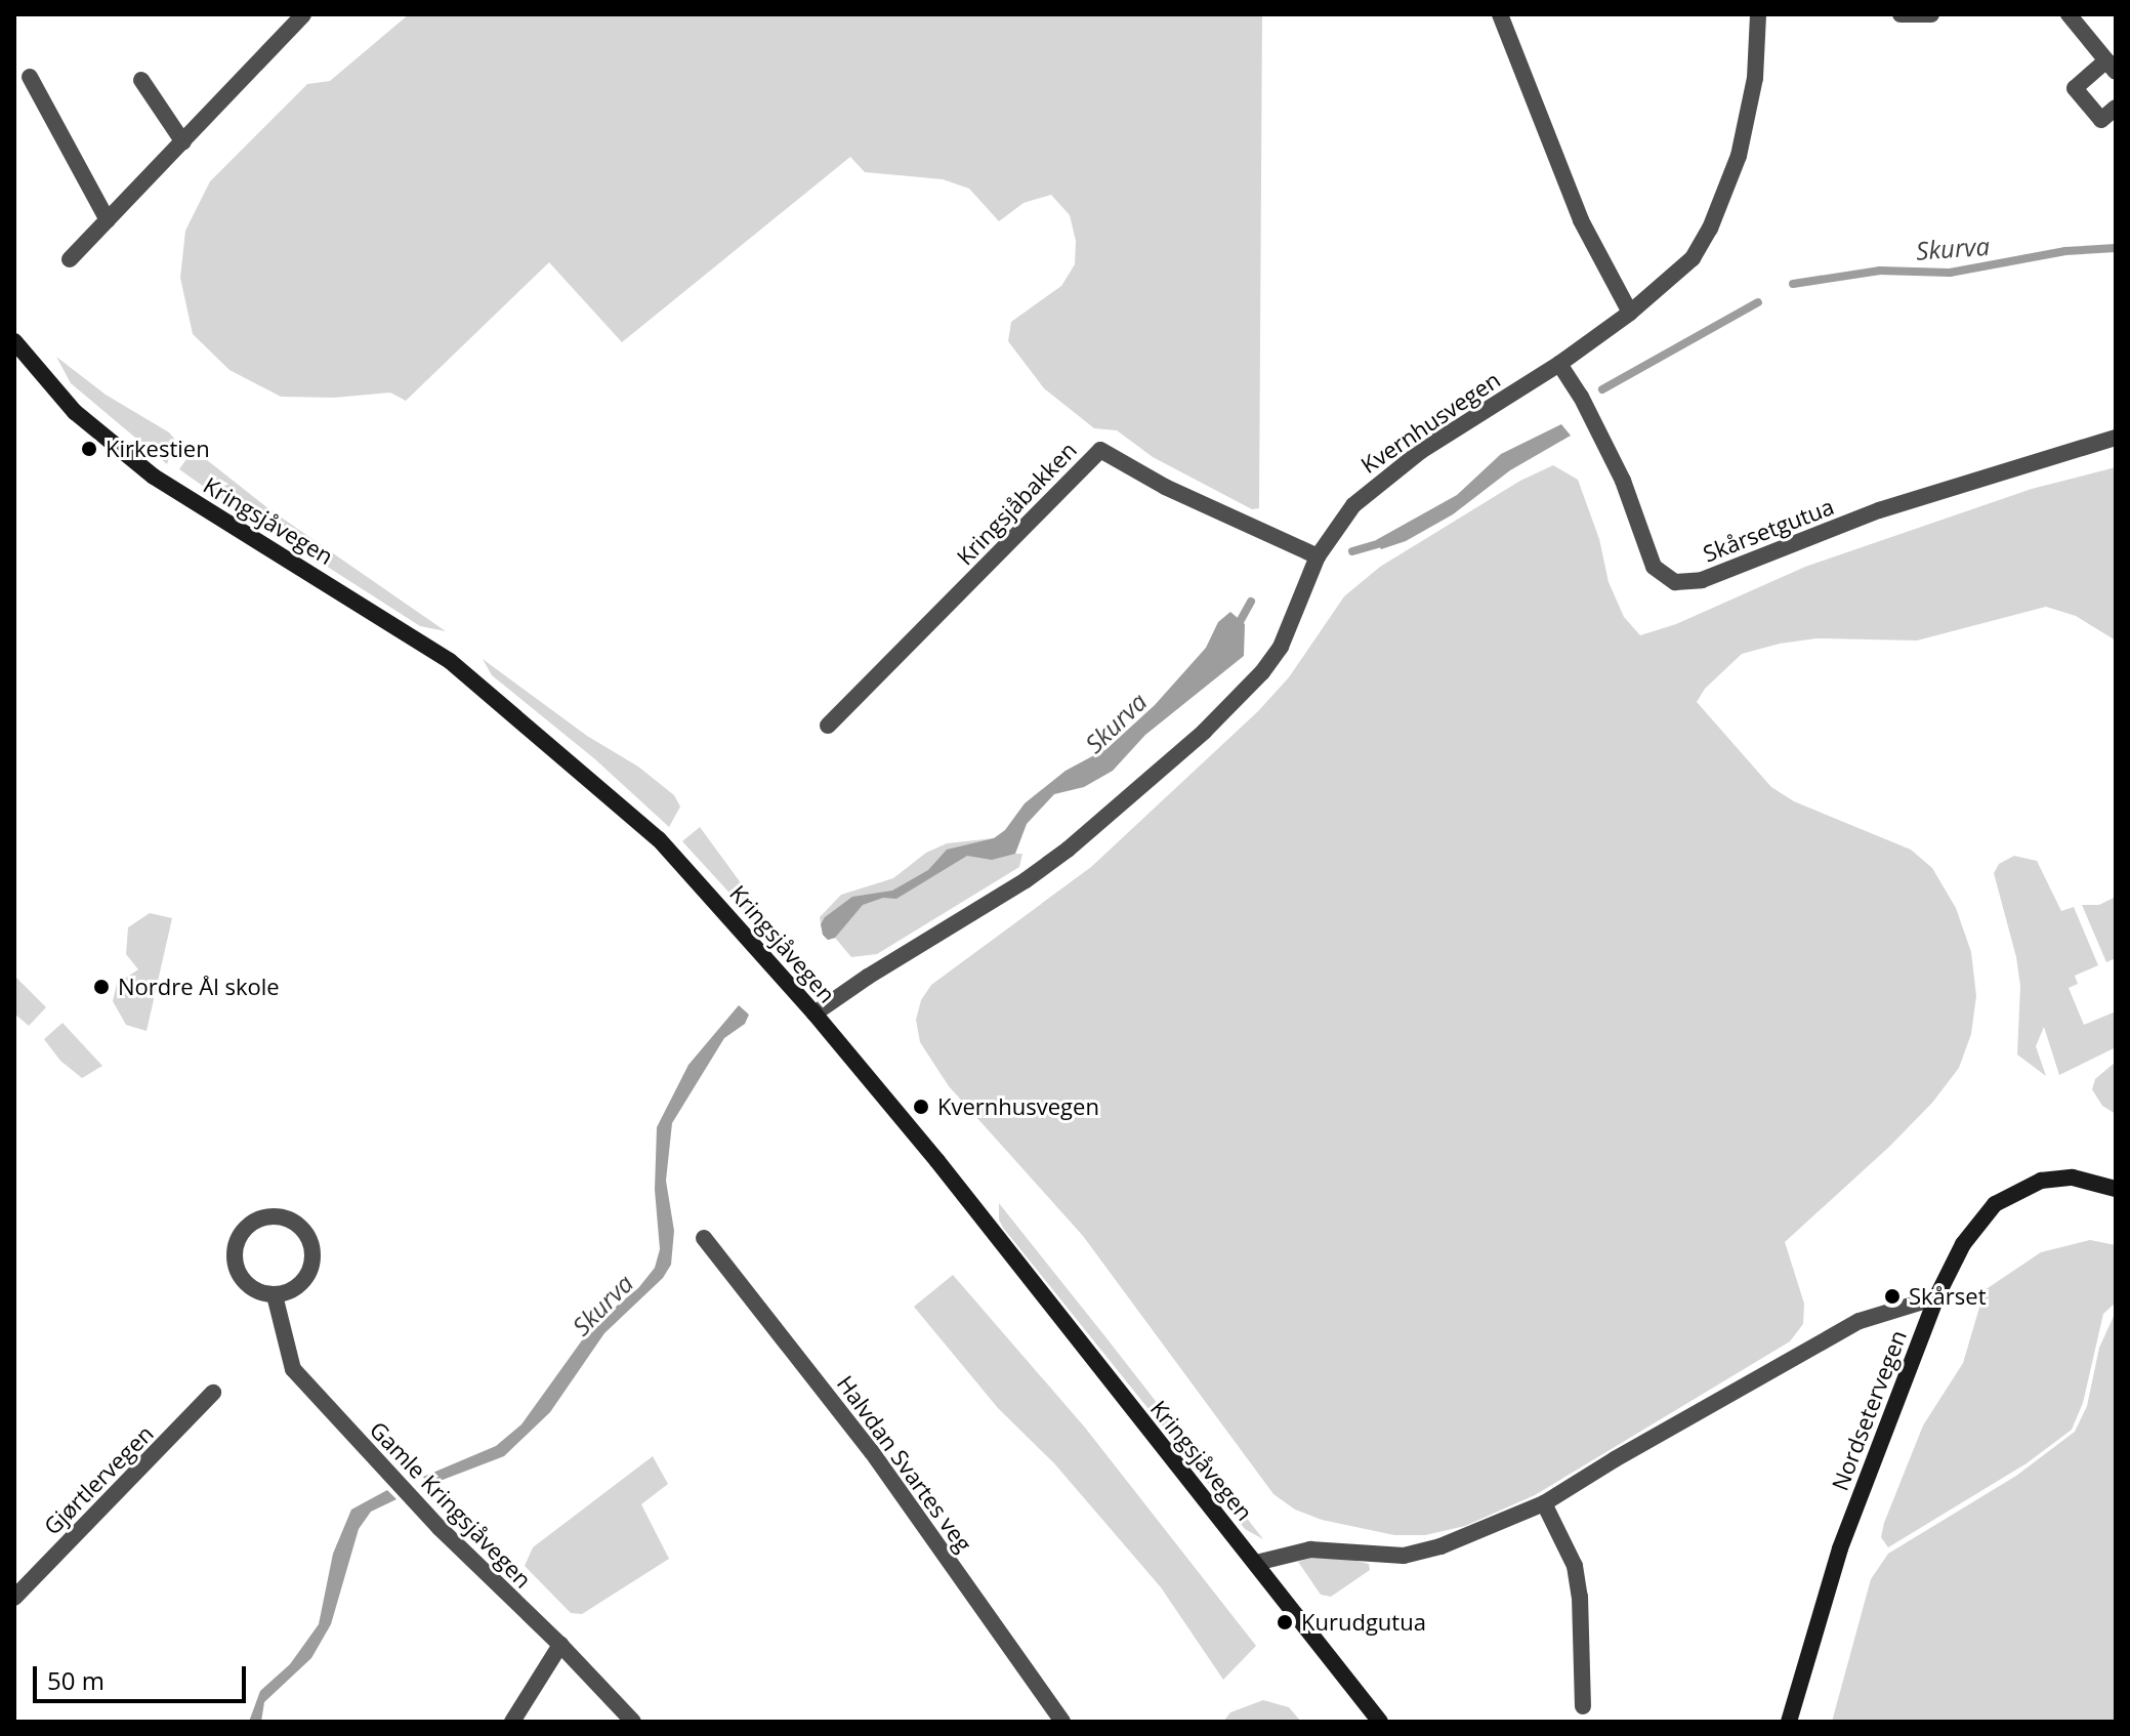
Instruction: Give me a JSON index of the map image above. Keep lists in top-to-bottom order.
{
  "streets": {
    "street": [
      "Kvernhusvegen",
      "Kringsjåbakken",
      "Kringsjåvegen",
      "Skårsetgutua",
      "Nordsetervegen",
      "Halvdan Svartes veg",
      "Gjørtlervegen",
      "Gamle Kringsjåvegen"
    ]
  },
  "crossings": [
    ["Kvernhusvegen", "Kringsjåbakken"],
    ["Kvernhusvegen", "Kringsjåvegen"],
    ["Kvernhusvegen", "Skårsetgutua"]
  ],
  "water": ["Skurva"],
  "places": [
    "Kirkestien",
    "Nordre Ål skole",
    "Kvernhusvegen",
    "Skårset",
    "Kurudgutua"
  ],
  "scale_bar": "50 m"
}
